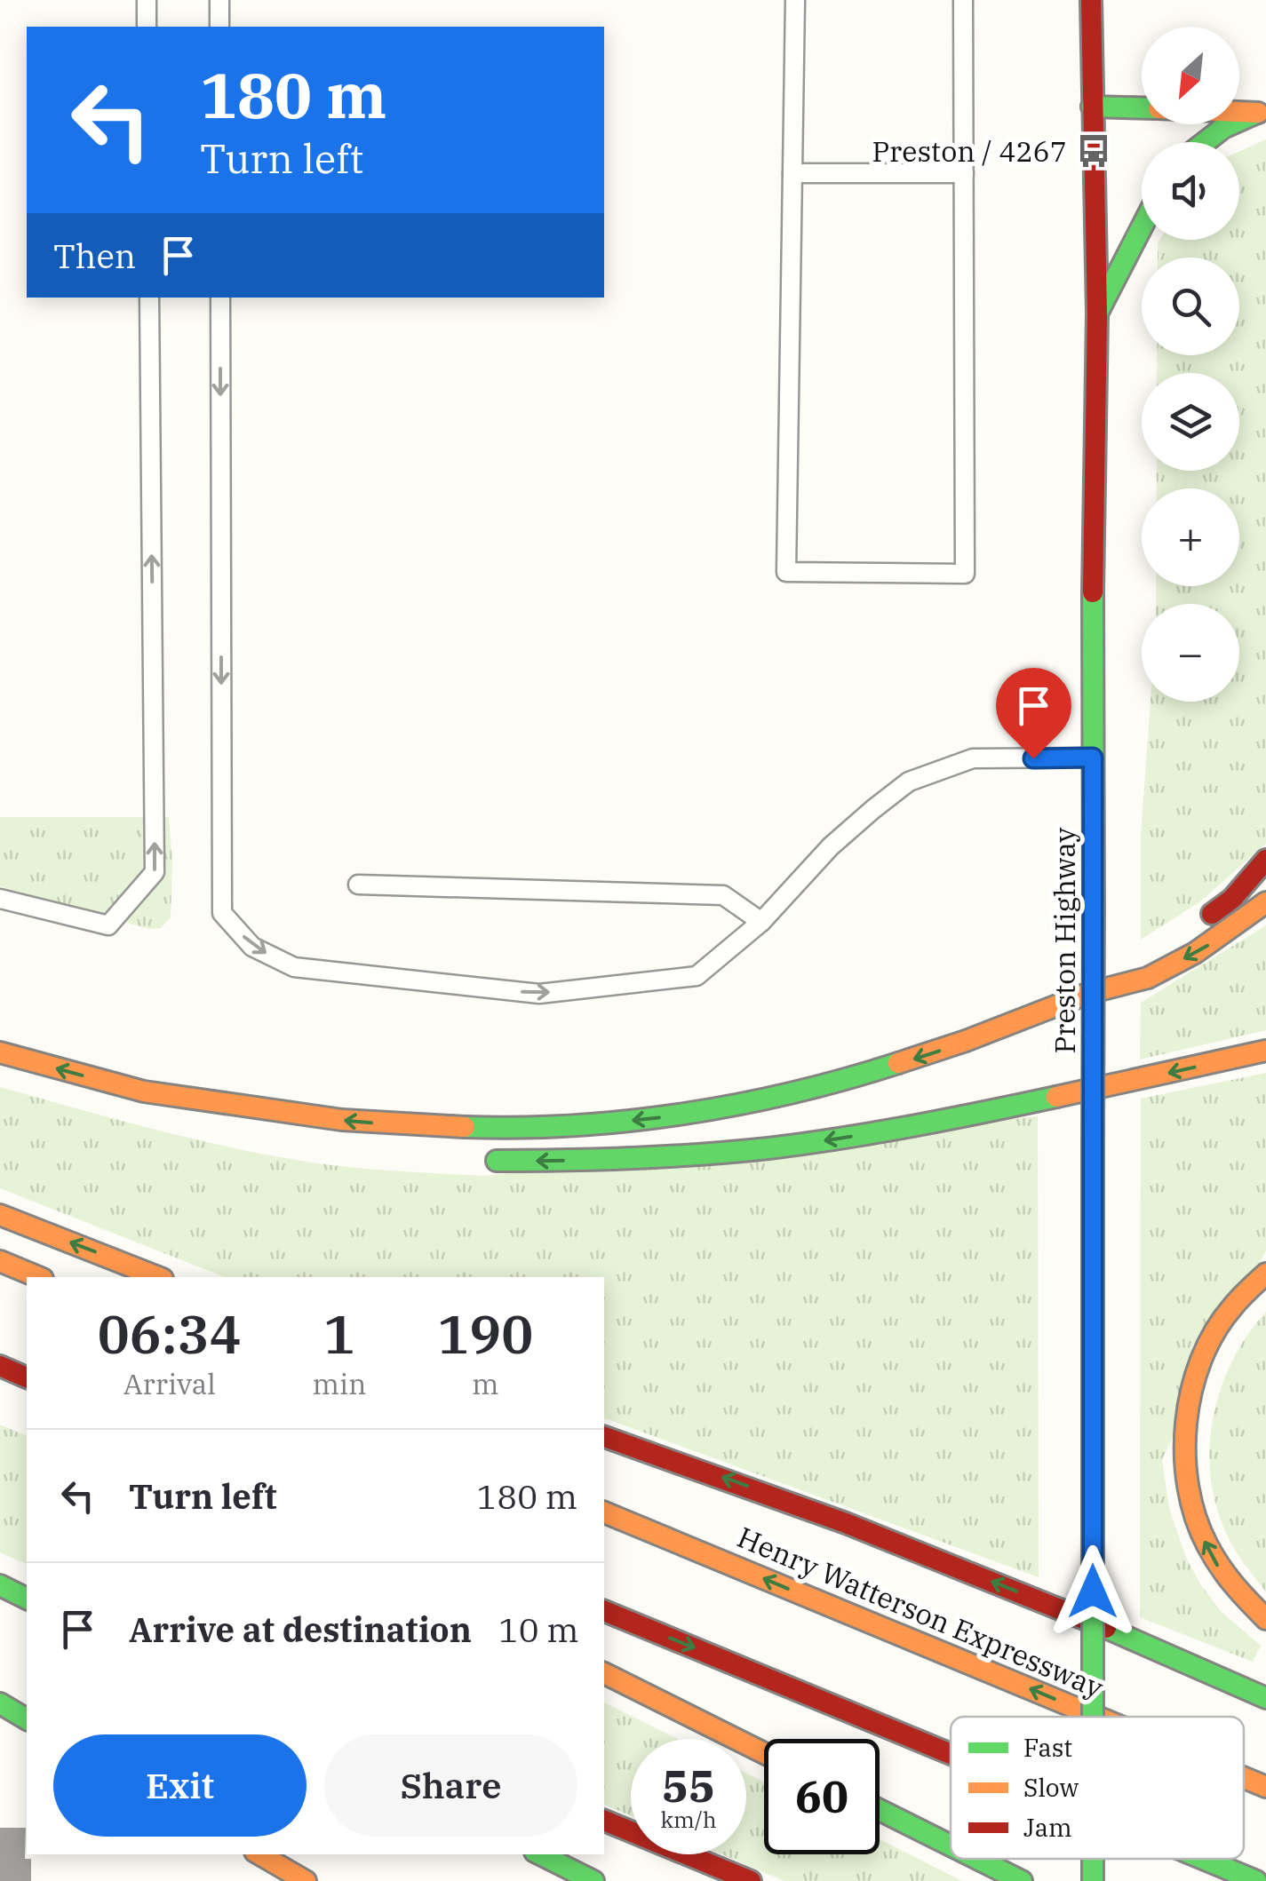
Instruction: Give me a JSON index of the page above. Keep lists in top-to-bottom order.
{
  "streets": {
    "main road": ["Preston Highway", "Henry Watterson Expressway"]
  },
  "places": {
    "bus stop": ["Preston / 4267"]
  },
  "legend": ["Fast", "Slow", "Jam"],
  "north": "bottom left",
  "page": {
    "map_buttons": ["+", "−"],
    "turn": ["180 m", "Turn left"],
    "then": "Then",
    "eta": [
      "06:34",
      "Arrival",
      "1",
      "min",
      "190",
      "m"
    ],
    "list": [
      {
        "name": "Turn left",
        "value": "180 m"
      },
      {
        "name": "Arrive at destination",
        "value": "10 m"
      }
    ],
    "buttons": ["Exit", "Share"],
    "speed": "55 km/h",
    "limit": "60"
  }
}
